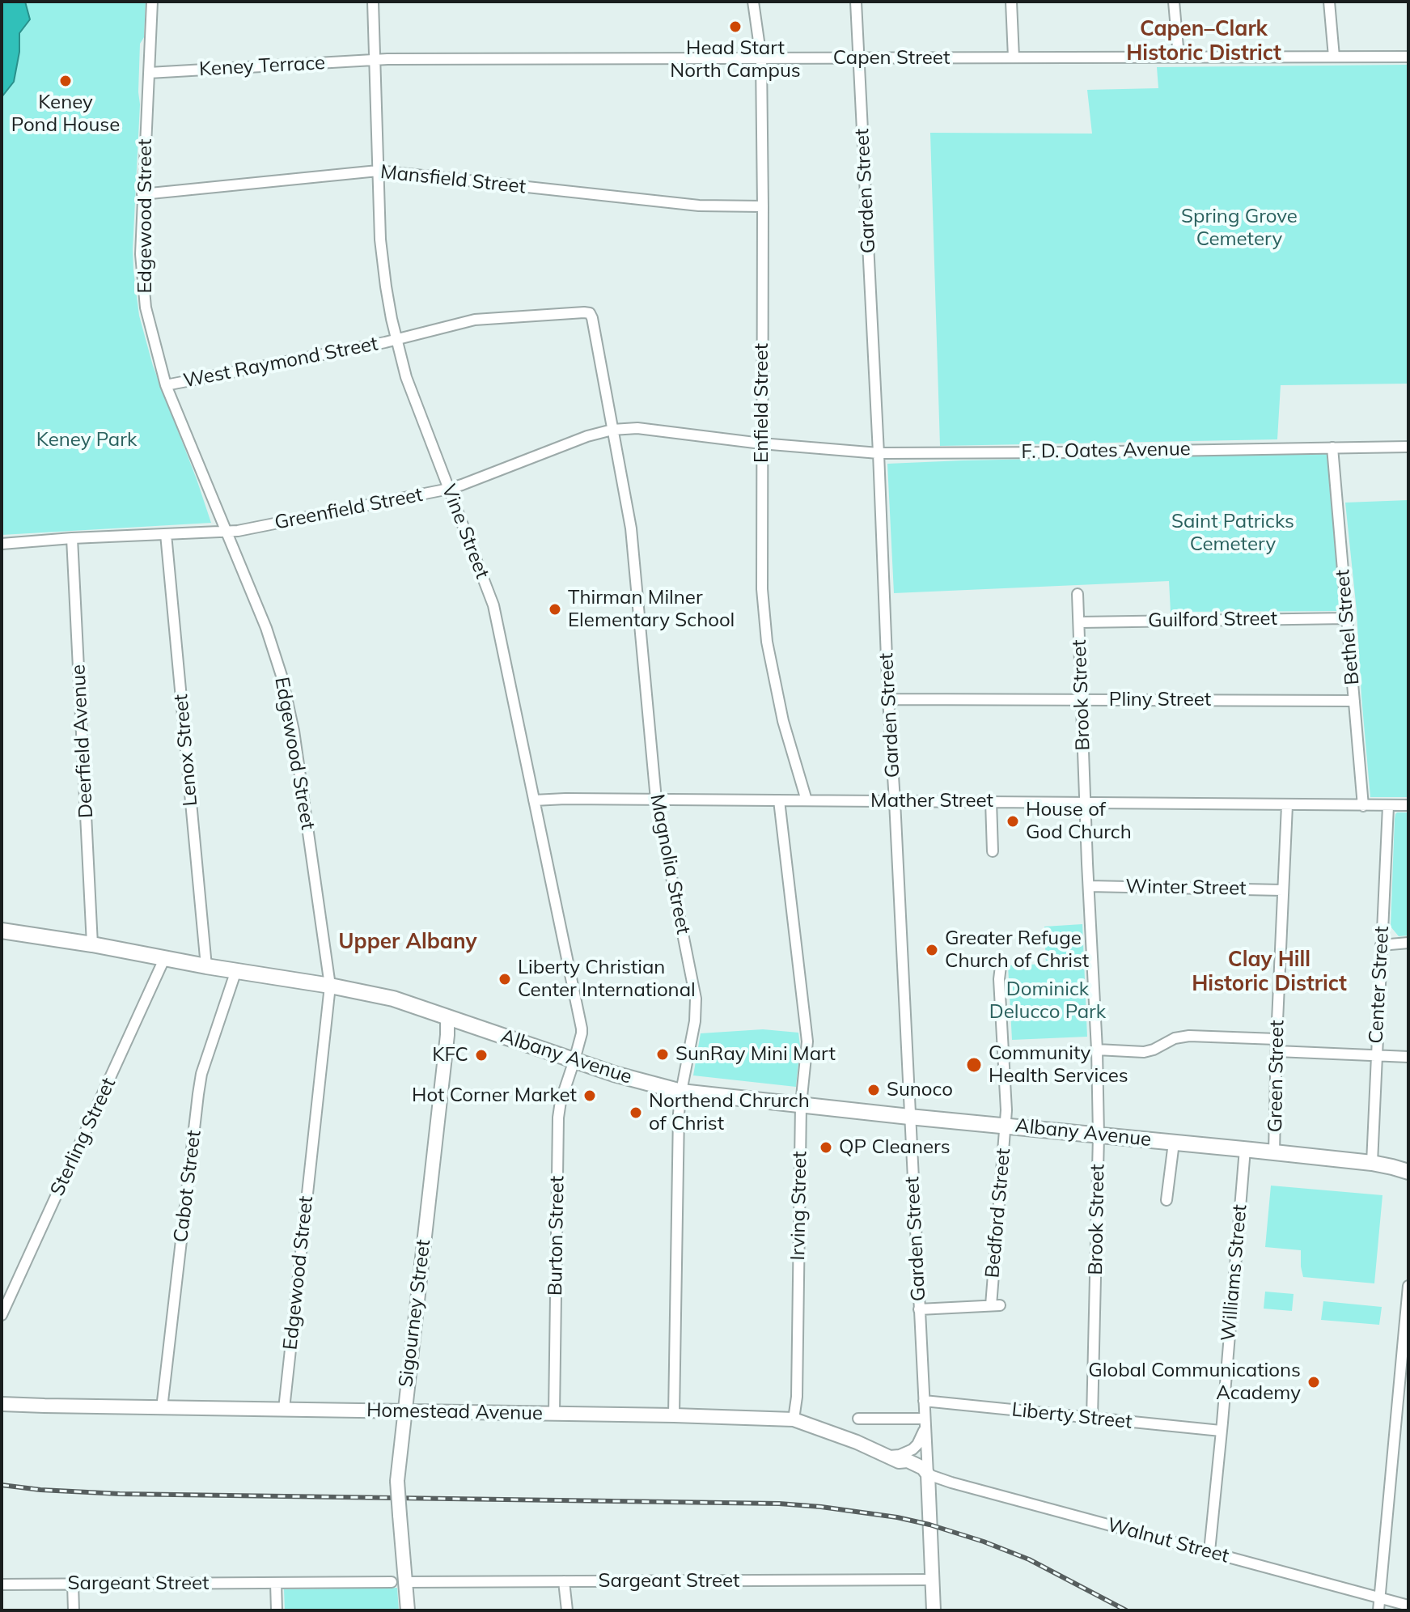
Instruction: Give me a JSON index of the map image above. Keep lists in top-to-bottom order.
{
  "streets": {
    "highway": ["Albany Avenue"],
    "main road": ["Garden Street", "Sigourney Street", "Homestead Avenue"],
    "street": [
      "Capen Street",
      "Keney Terrace",
      "Mansfield Street",
      "Edgewood Street",
      "West Raymond Street",
      "Enfield Street",
      "F. D. Oates Avenue",
      "Greenfield Street",
      "Vine Street",
      "Guilford Street",
      "Bethel Street",
      "Brook Street",
      "Pliny Street",
      "Deerfield Avenue",
      "Lenox Street",
      "Mather Street",
      "Magnolia Street",
      "Winter Street",
      "Center Street",
      "Green Street",
      "Sterling Street",
      "Cabot Street",
      "Irving Street",
      "Bedford Street",
      "Burton Street",
      "Williams Street",
      "Liberty Street",
      "Walnut Street",
      "Sargeant Street"
    ]
  },
  "crossings": [
    ["Capen Street", "Keney Terrace"],
    ["Capen Street", "Garden Street"],
    ["Capen Street", "Enfield Street"],
    ["Capen Street", "Vine Street"],
    ["Keney Terrace", "Edgewood Street"],
    ["Keney Terrace", "Vine Street"],
    ["Mansfield Street", "Edgewood Street"],
    ["Mansfield Street", "Enfield Street"],
    ["Mansfield Street", "Vine Street"],
    ["Garden Street", "F. D. Oates Avenue"],
    ["Garden Street", "Greenfield Street"],
    ["Garden Street", "Pliny Street"],
    ["Garden Street", "Mather Street"],
    ["Garden Street", "Albany Avenue"],
    ["Garden Street", "Bedford Street"],
    ["Garden Street", "Homestead Avenue"],
    ["Garden Street", "Liberty Street"],
    ["Garden Street", "Walnut Street"],
    ["Garden Street", "Sargeant Street"],
    ["Edgewood Street", "West Raymond Street"],
    ["Edgewood Street", "Greenfield Street"],
    ["Edgewood Street", "Albany Avenue"],
    ["Edgewood Street", "Homestead Avenue"],
    ["West Raymond Street", "Vine Street"],
    ["West Raymond Street", "Magnolia Street"],
    ["Enfield Street", "Greenfield Street"],
    ["Enfield Street", "Mather Street"],
    ["F. D. Oates Avenue", "Greenfield Street"],
    ["F. D. Oates Avenue", "Bethel Street"],
    ["Greenfield Street", "Vine Street"],
    ["Greenfield Street", "Deerfield Avenue"],
    ["Greenfield Street", "Lenox Street"],
    ["Greenfield Street", "Magnolia Street"],
    ["Vine Street", "Mather Street"],
    ["Vine Street", "Albany Avenue"],
    ["Vine Street", "Burton Street"],
    ["Guilford Street", "Bethel Street"],
    ["Guilford Street", "Brook Street"],
    ["Bethel Street", "Pliny Street"],
    ["Bethel Street", "Mather Street"],
    ["Brook Street", "Pliny Street"],
    ["Brook Street", "Mather Street"],
    ["Brook Street", "Winter Street"],
    ["Brook Street", "Albany Avenue"],
    ["Brook Street", "Liberty Street"],
    ["Deerfield Avenue", "Albany Avenue"],
    ["Lenox Street", "Albany Avenue"],
    ["Mather Street", "Magnolia Street"],
    ["Mather Street", "Center Street"],
    ["Mather Street", "Green Street"],
    ["Mather Street", "Irving Street"],
    ["Magnolia Street", "Albany Avenue"],
    ["Magnolia Street", "Homestead Avenue"],
    ["Winter Street", "Green Street"],
    ["Center Street", "Albany Avenue"],
    ["Albany Avenue", "Green Street"],
    ["Albany Avenue", "Sterling Street"],
    ["Albany Avenue", "Cabot Street"],
    ["Albany Avenue", "Irving Street"],
    ["Albany Avenue", "Bedford Street"],
    ["Albany Avenue", "Burton Street"],
    ["Albany Avenue", "Williams Street"],
    ["Albany Avenue", "Sigourney Street"],
    ["Cabot Street", "Homestead Avenue"],
    ["Irving Street", "Homestead Avenue"],
    ["Burton Street", "Homestead Avenue"],
    ["Williams Street", "Liberty Street"],
    ["Williams Street", "Walnut Street"],
    ["Sigourney Street", "Homestead Avenue"],
    ["Sigourney Street", "Sargeant Street"],
    ["Homestead Avenue", "Walnut Street"]
  ],
  "districts": ["Capen–Clark Historic District", "Upper Albany", "Clay Hill Historic District"],
  "parks": [
    "Spring Grove Cemetery",
    "Keney Park",
    "Saint Patricks Cemetery",
    "Dominick Delucco Park"
  ],
  "places": [
    "Head Start North Campus",
    "Keney Pond House",
    "Thirman Milner Elementary School",
    "House of God Church",
    "Greater Refuge Church of Christ",
    "Liberty Christian Center International",
    "SunRay Mini Mart",
    "KFC",
    "Community Health Services",
    "Sunoco",
    "Hot Corner Market",
    "Northend Chrurch of Christ",
    "QP Cleaners",
    "Global Communications Academy"
  ]
}
